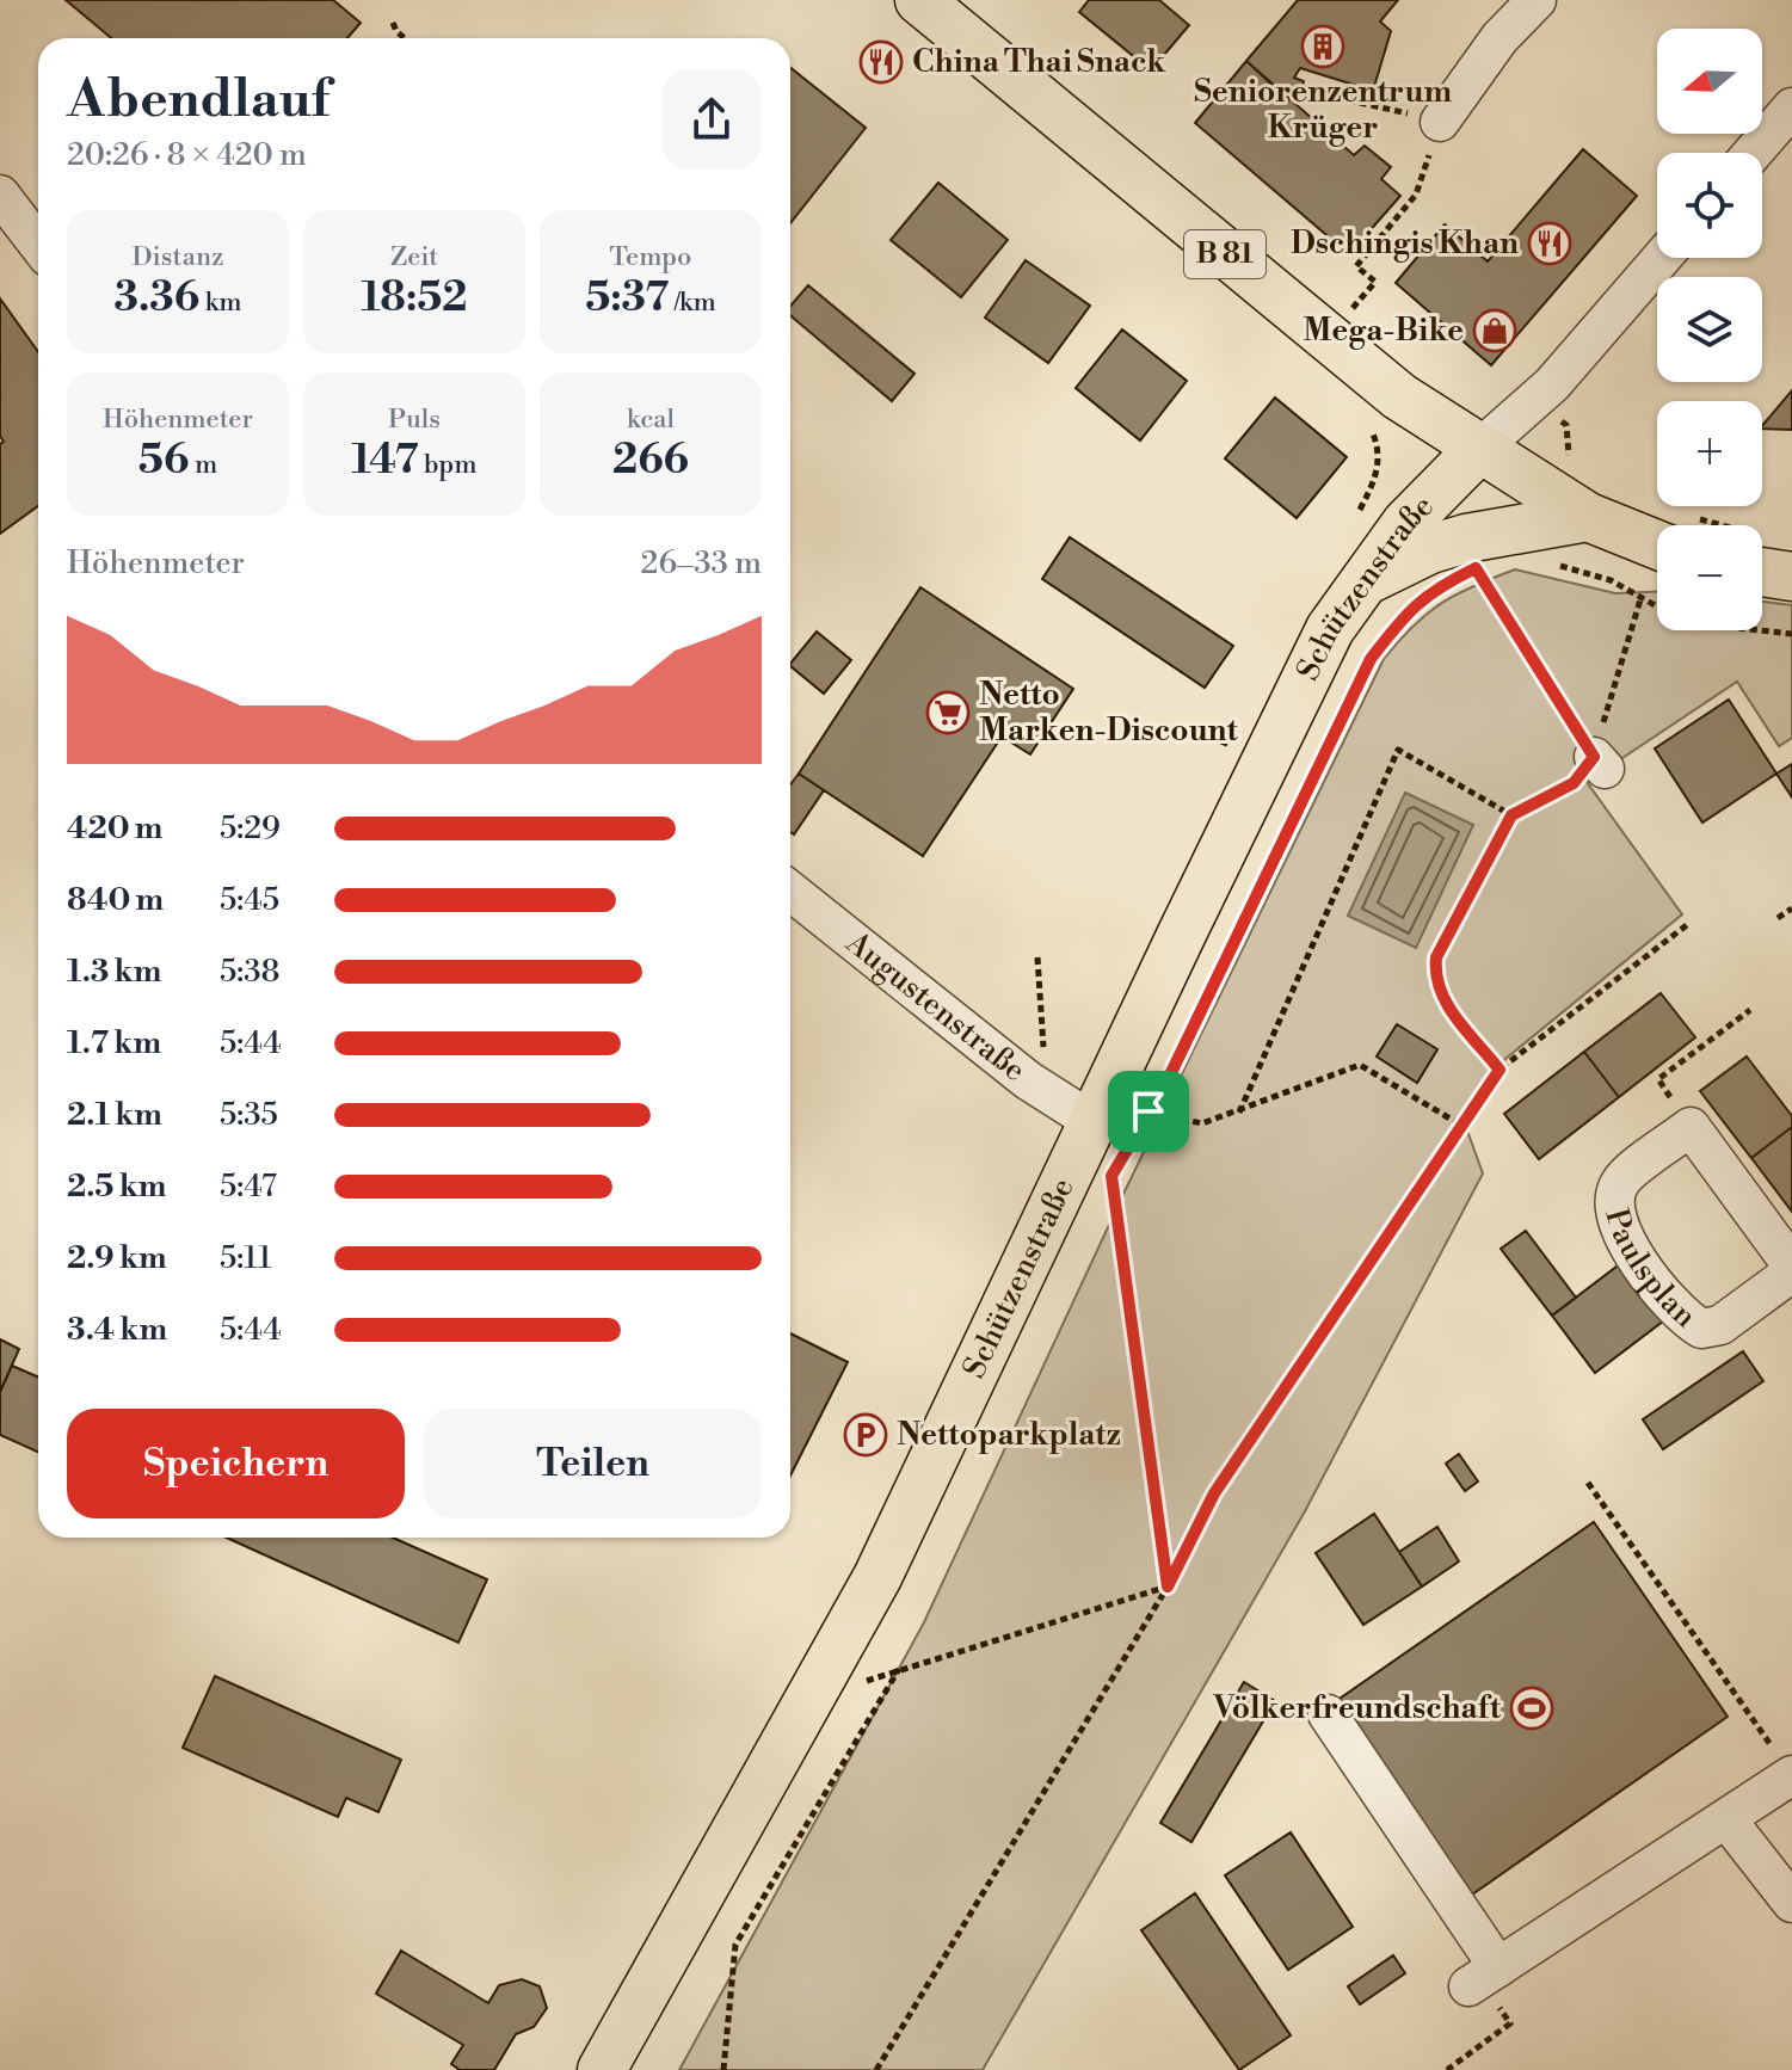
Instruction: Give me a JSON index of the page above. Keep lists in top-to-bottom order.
{
  "streets": {
    "main road": ["B 81", "Schützenstraße"],
    "street": ["Augustenstraße", "Paulsplan"]
  },
  "crossings": [
    ["B 81", "Schützenstraße"],
    ["Schützenstraße", "Augustenstraße"]
  ],
  "places": {
    "building": ["Seniorenzentrum Krüger"],
    "restaurant": ["China Thai Snack", "Dschingis Khan"],
    "shop": ["Mega-Bike"],
    "supermarket": ["Netto Marken-Discount"],
    "parking": ["Nettoparkplatz"],
    "sports": ["Völkerfreundschaft"]
  },
  "north": "left",
  "page": {
    "map_buttons": ["+", "−"],
    "heading": ["Abendlauf", "20:26 · 8 × 420 m"],
    "stats": [
      ["Distanz", "3.36 km"],
      ["Zeit", "18:52"],
      ["Tempo", "5:37 /km"],
      ["Höhenmeter", "56 m"],
      ["Puls", "147 bpm"],
      ["kcal", "266"]
    ],
    "chart": ["Höhenmeter", "26–33 m"],
    "list": [
      {
        "name": "420 m",
        "note": "5:29"
      },
      {
        "name": "840 m",
        "note": "5:45"
      },
      {
        "name": "1.3 km",
        "note": "5:38"
      },
      {
        "name": "1.7 km",
        "note": "5:44"
      },
      {
        "name": "2.1 km",
        "note": "5:35"
      },
      {
        "name": "2.5 km",
        "note": "5:47"
      },
      {
        "name": "2.9 km",
        "note": "5:11"
      },
      {
        "name": "3.4 km",
        "note": "5:44"
      }
    ],
    "buttons": ["Speichern", "Teilen"]
  }
}
